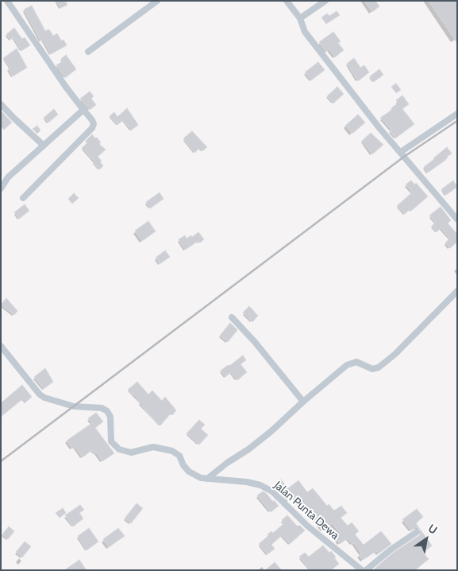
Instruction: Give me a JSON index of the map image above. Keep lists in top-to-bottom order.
{
  "streets": {
    "street": ["Jalan Punta Dewa"]
  },
  "north": "top right"
}
